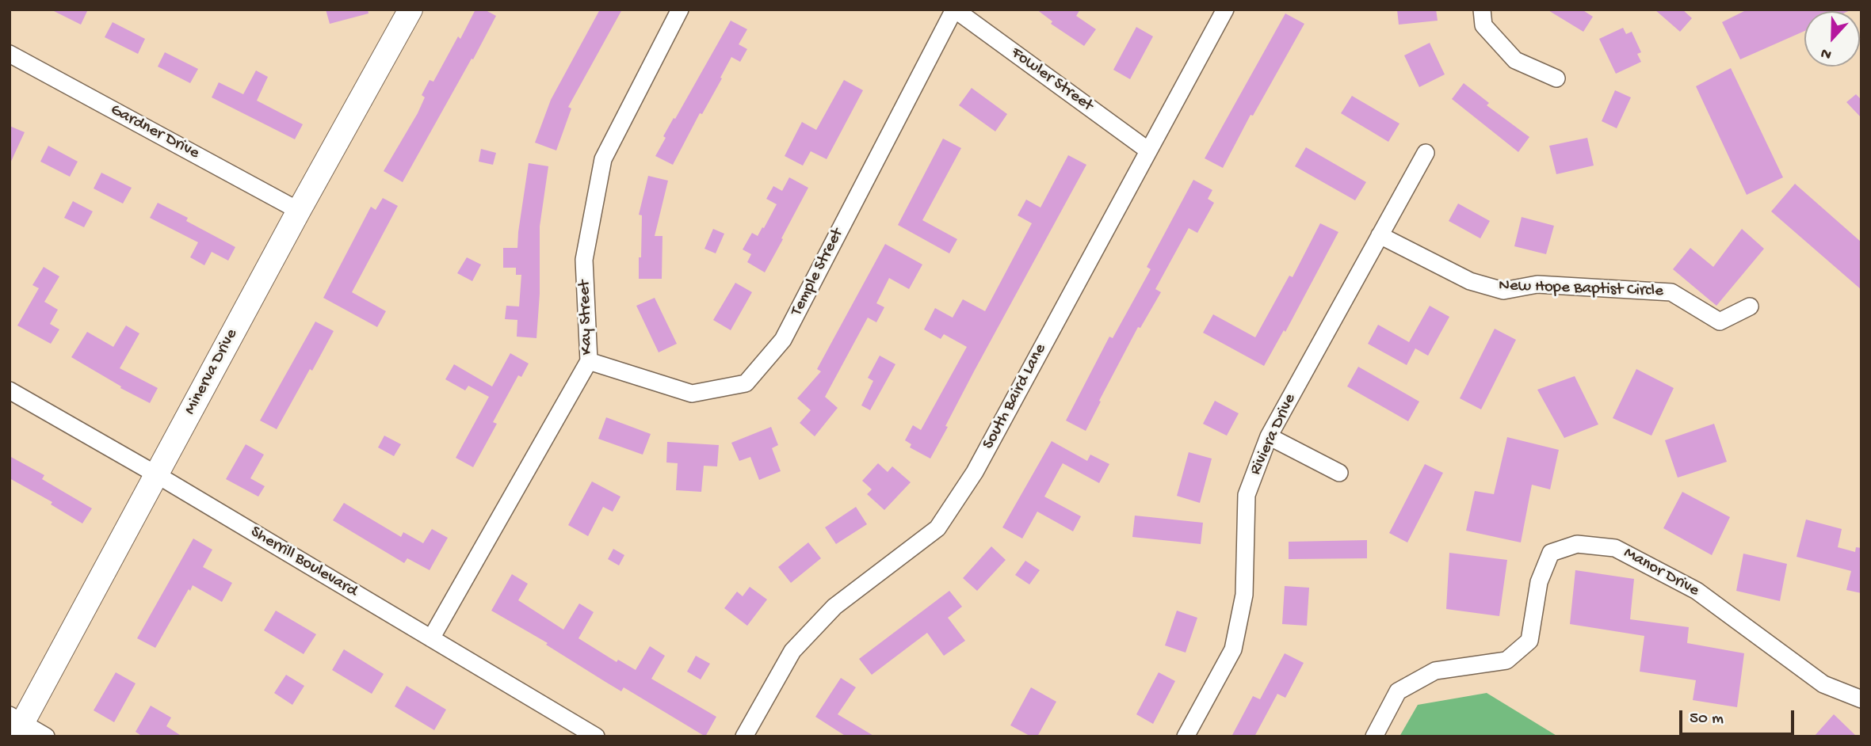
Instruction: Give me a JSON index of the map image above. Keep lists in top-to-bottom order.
{
  "streets": {
    "street": [
      "Fowler Street",
      "Gardner Drive",
      "Temple Street",
      "New Hope Baptist Circle",
      "Kay Street",
      "Minerva Drive",
      "South Baird Lane",
      "Riviera Drive",
      "Sherrill Boulevard",
      "Manor Drive"
    ]
  },
  "crossings": [
    ["Fowler Street", "Temple Street"],
    ["Fowler Street", "South Baird Lane"],
    ["Gardner Drive", "Minerva Drive"],
    ["Temple Street", "Kay Street"],
    ["New Hope Baptist Circle", "Riviera Drive"],
    ["Kay Street", "Sherrill Boulevard"],
    ["Minerva Drive", "Sherrill Boulevard"]
  ],
  "scale_bar": "50 m",
  "north": "bottom"
}
